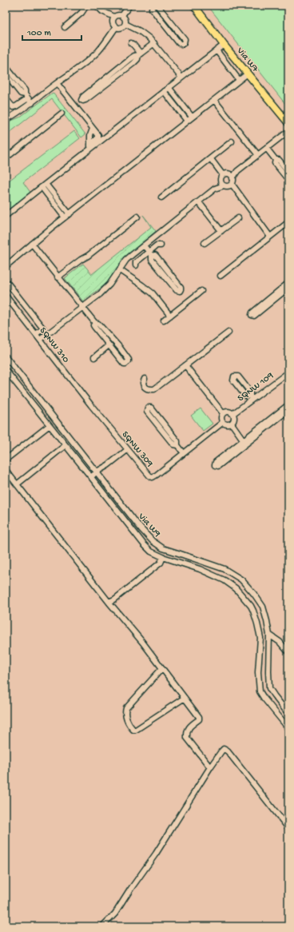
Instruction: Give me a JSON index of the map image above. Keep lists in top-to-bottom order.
{
  "streets": {
    "main road": ["Via W7"],
    "street": [
      "SQNW 310",
      "SQNW 109",
      "SQNW 309",
      "Via W9"
    ]
  },
  "crossings": [
    ["SQNW 310", "SQNW 309"],
    ["SQNW 109", "SQNW 309"]
  ],
  "scale_bar": "100 m"
}
